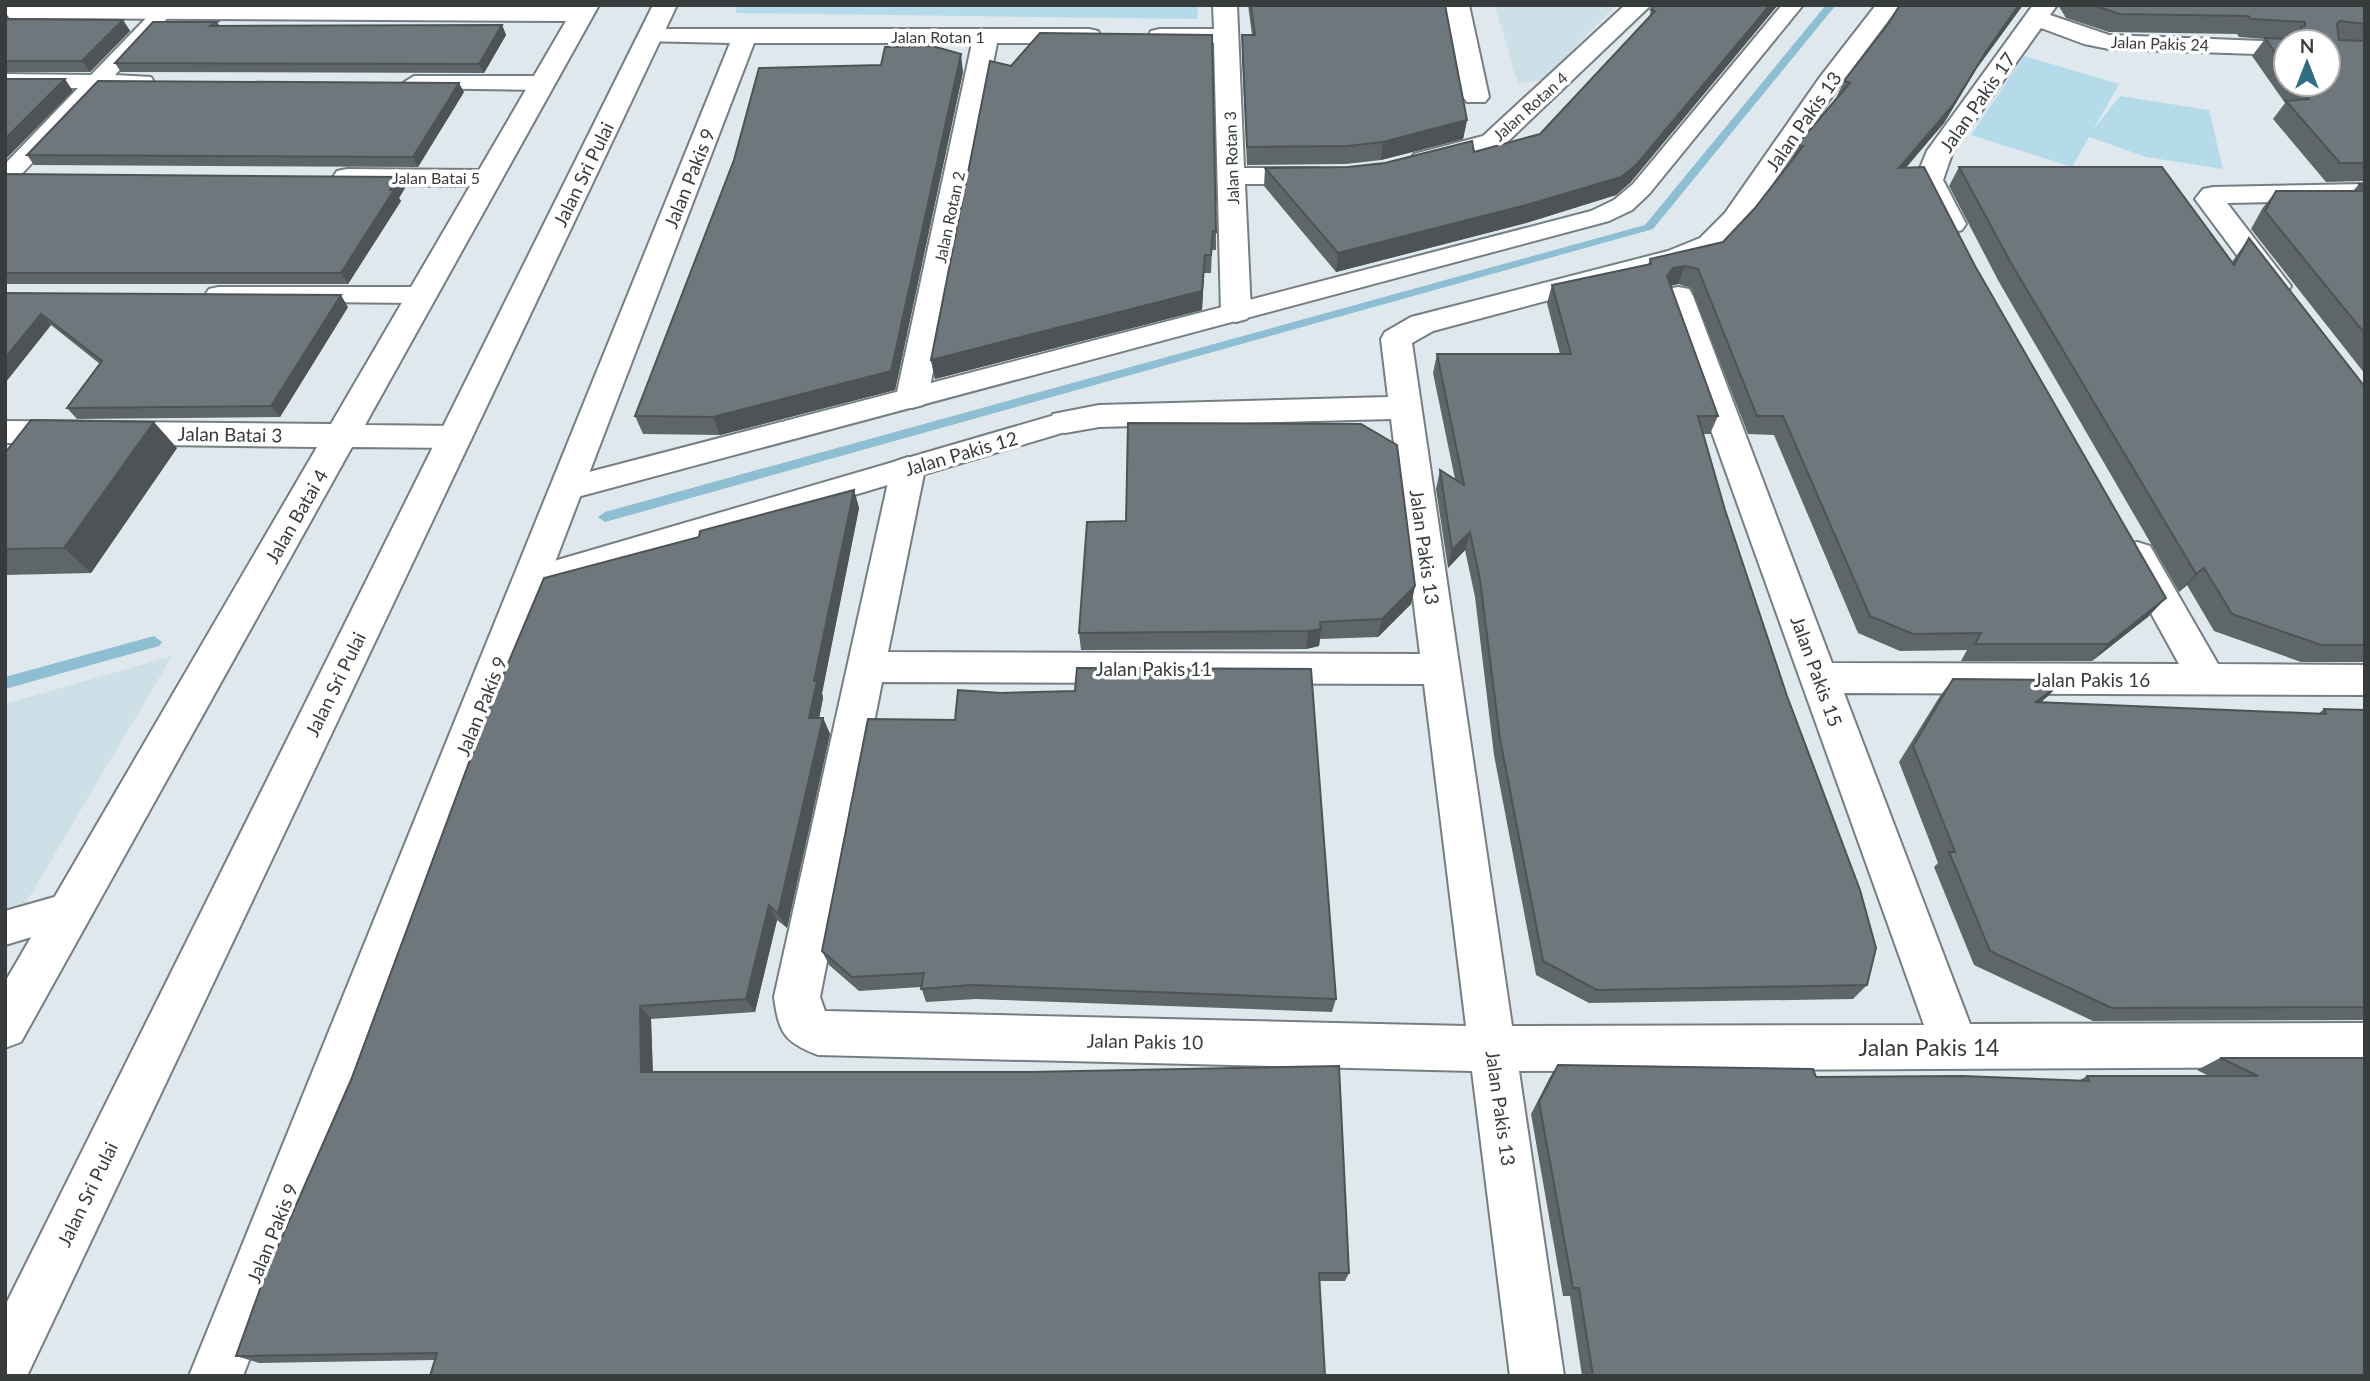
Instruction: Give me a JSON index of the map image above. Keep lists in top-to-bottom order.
{
  "streets": {
    "street": [
      "Jalan Rotan 1",
      "Jalan Pakis 24",
      "Jalan Pakis 17",
      "Jalan Rotan 4",
      "Jalan Pakis 13",
      "Jalan Rotan 3",
      "Jalan Sri Pulai",
      "Jalan Batai 5",
      "Jalan Pakis 9",
      "Jalan Rotan 2",
      "Jalan Batai 3",
      "Jalan Pakis 12",
      "Jalan Batai 4",
      "Jalan Pakis 11",
      "Jalan Pakis 15",
      "Jalan Pakis 16",
      "Jalan Pakis 10",
      "Jalan Pakis 14"
    ]
  },
  "crossings": [
    ["Jalan Rotan 1", "Jalan Rotan 3"],
    ["Jalan Rotan 1", "Jalan Sri Pulai"],
    ["Jalan Rotan 1", "Jalan Pakis 9"],
    ["Jalan Rotan 1", "Jalan Rotan 2"],
    ["Jalan Pakis 24", "Jalan Pakis 17"],
    ["Jalan Pakis 13", "Jalan Pakis 12"],
    ["Jalan Pakis 13", "Jalan Pakis 11"],
    ["Jalan Pakis 13", "Jalan Pakis 10"],
    ["Jalan Pakis 13", "Jalan Pakis 14"],
    ["Jalan Sri Pulai", "Jalan Batai 3"],
    ["Jalan Batai 5", "Jalan Batai 4"],
    ["Jalan Pakis 9", "Jalan Pakis 12"],
    ["Jalan Batai 3", "Jalan Batai 4"],
    ["Jalan Pakis 11", "Jalan Pakis 10"],
    ["Jalan Pakis 15", "Jalan Pakis 16"],
    ["Jalan Pakis 15", "Jalan Pakis 14"],
    ["Jalan Pakis 10", "Jalan Pakis 14"]
  ],
  "north": "top"
}
